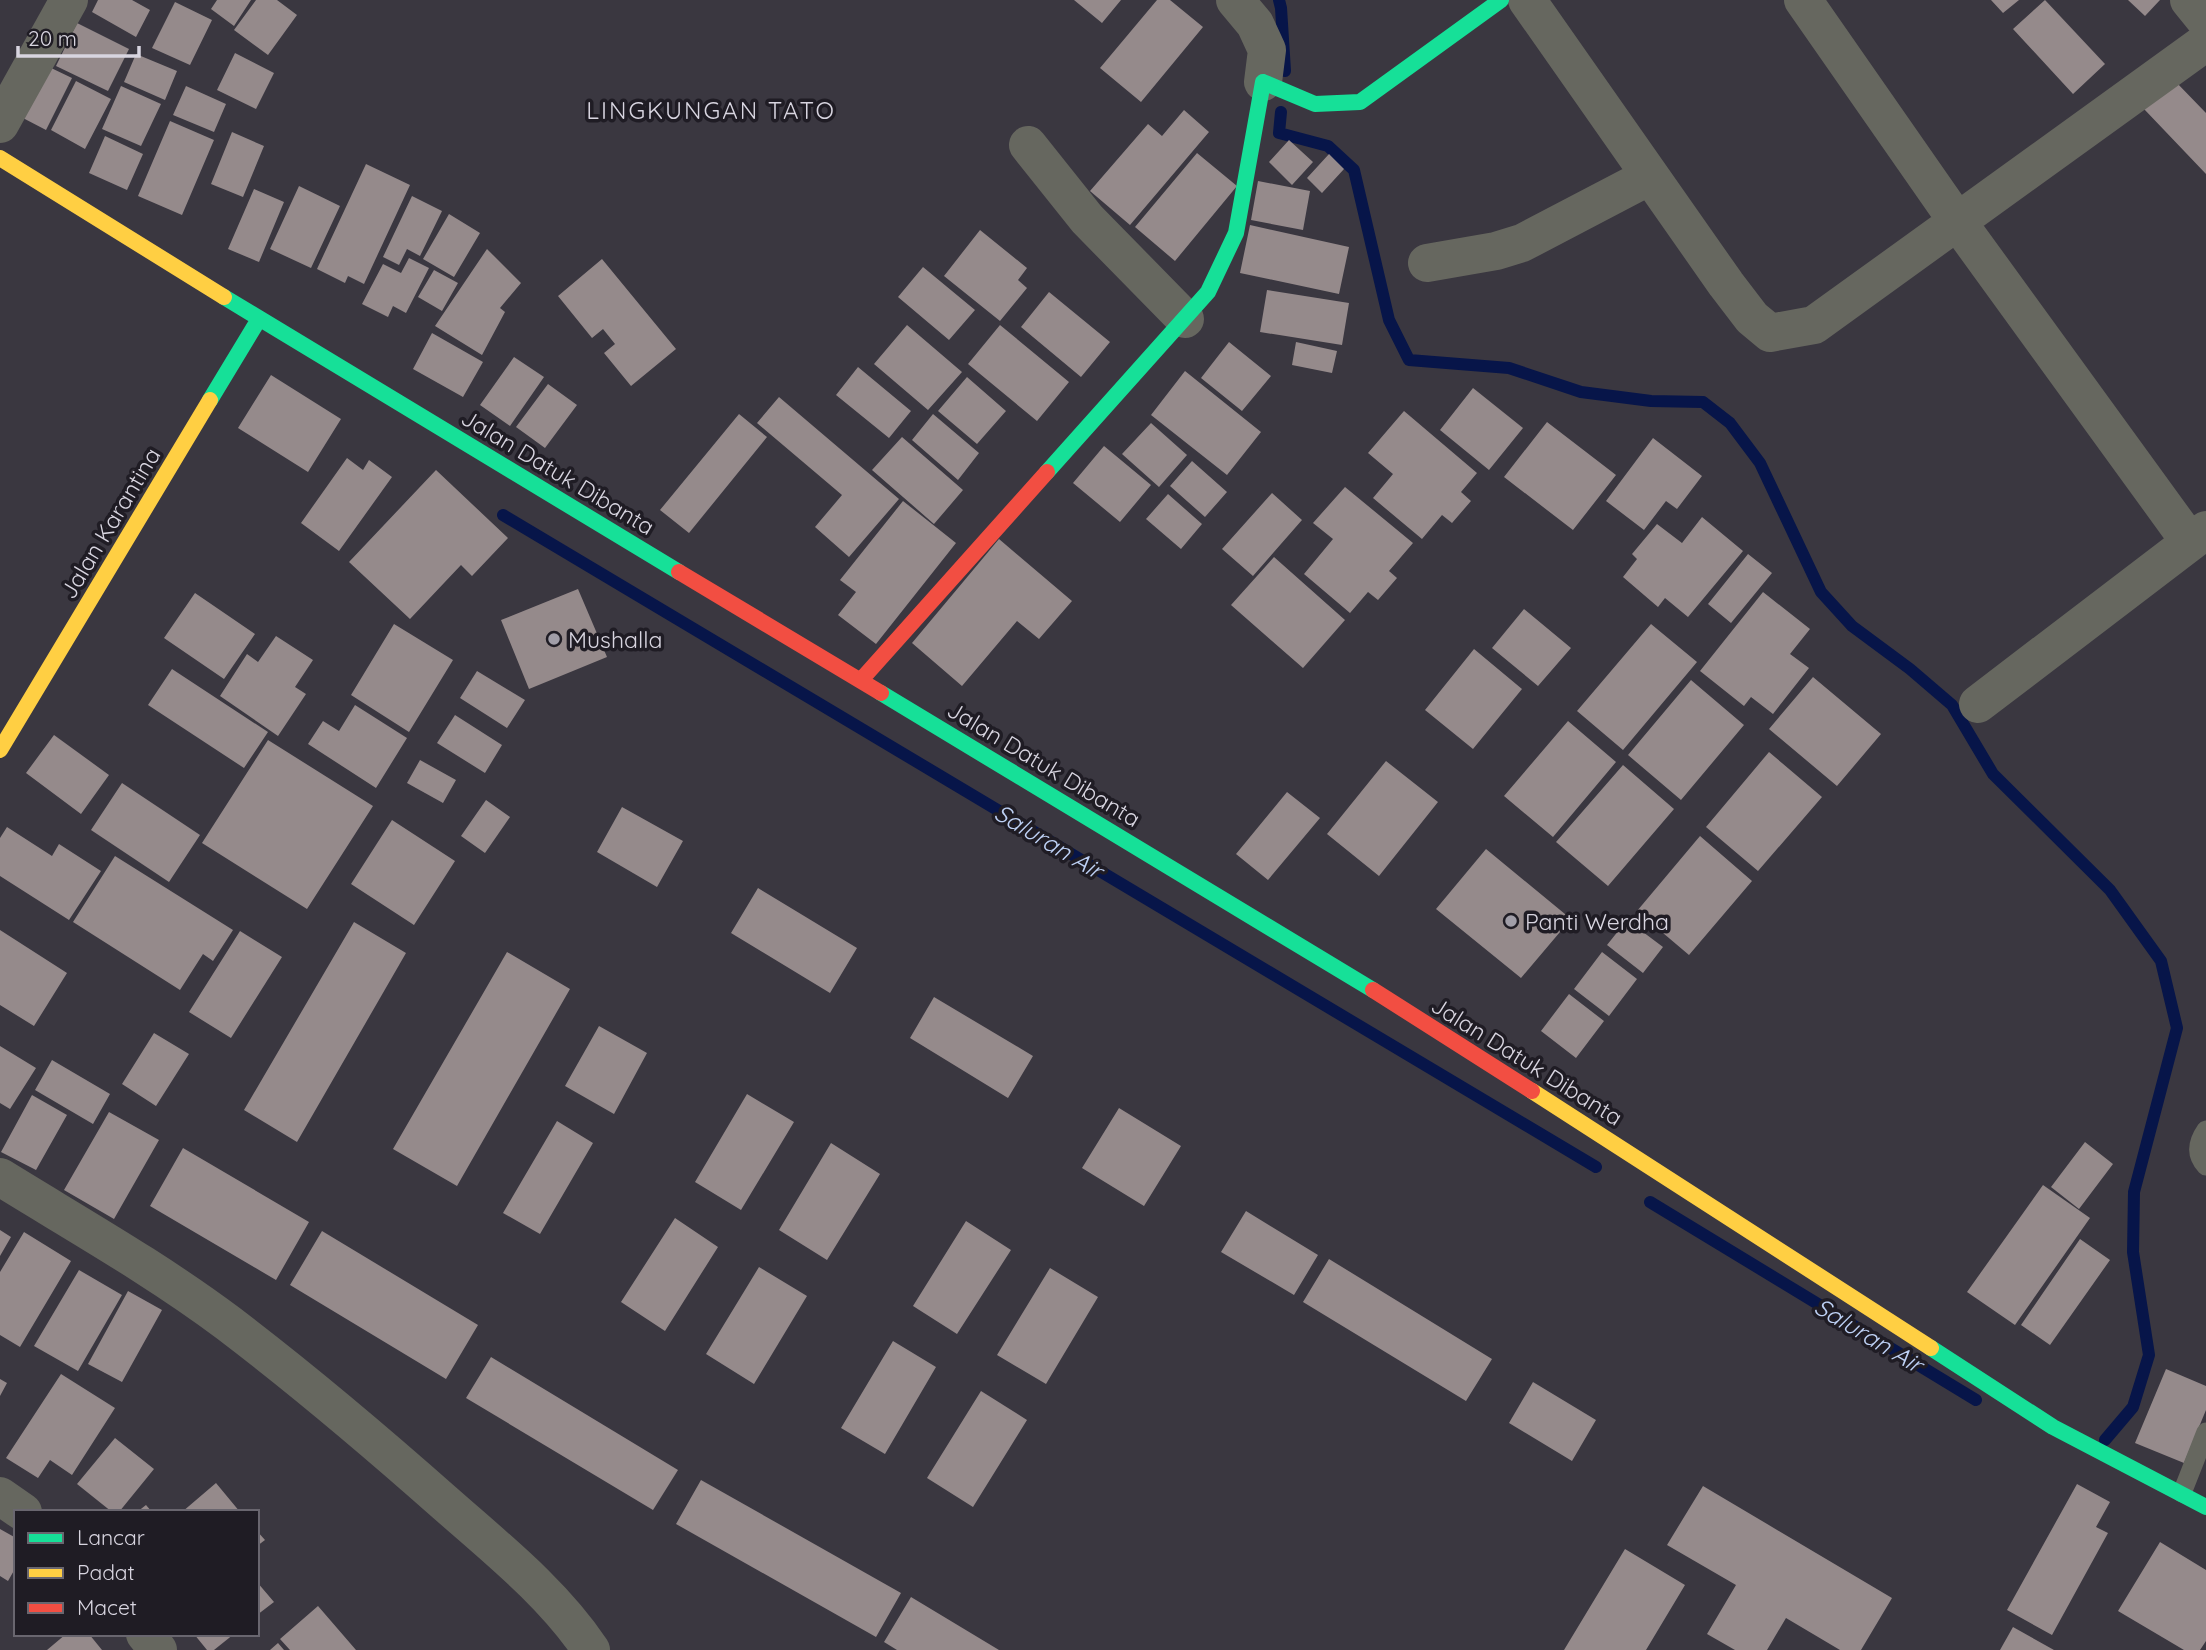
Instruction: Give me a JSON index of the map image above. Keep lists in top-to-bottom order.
{
  "streets": {
    "main road": ["Jalan Datuk Dibanta", "Jalan Karantina"]
  },
  "crossings": [
    ["Jalan Datuk Dibanta", "Jalan Karantina"]
  ],
  "districts": ["LINGKUNGAN TATO"],
  "water": ["Saluran Air"],
  "places": ["Mushalla", "Panti Werdha"],
  "legend": ["Lancar", "Padat", "Macet"],
  "scale_bar": "20 m"
}
